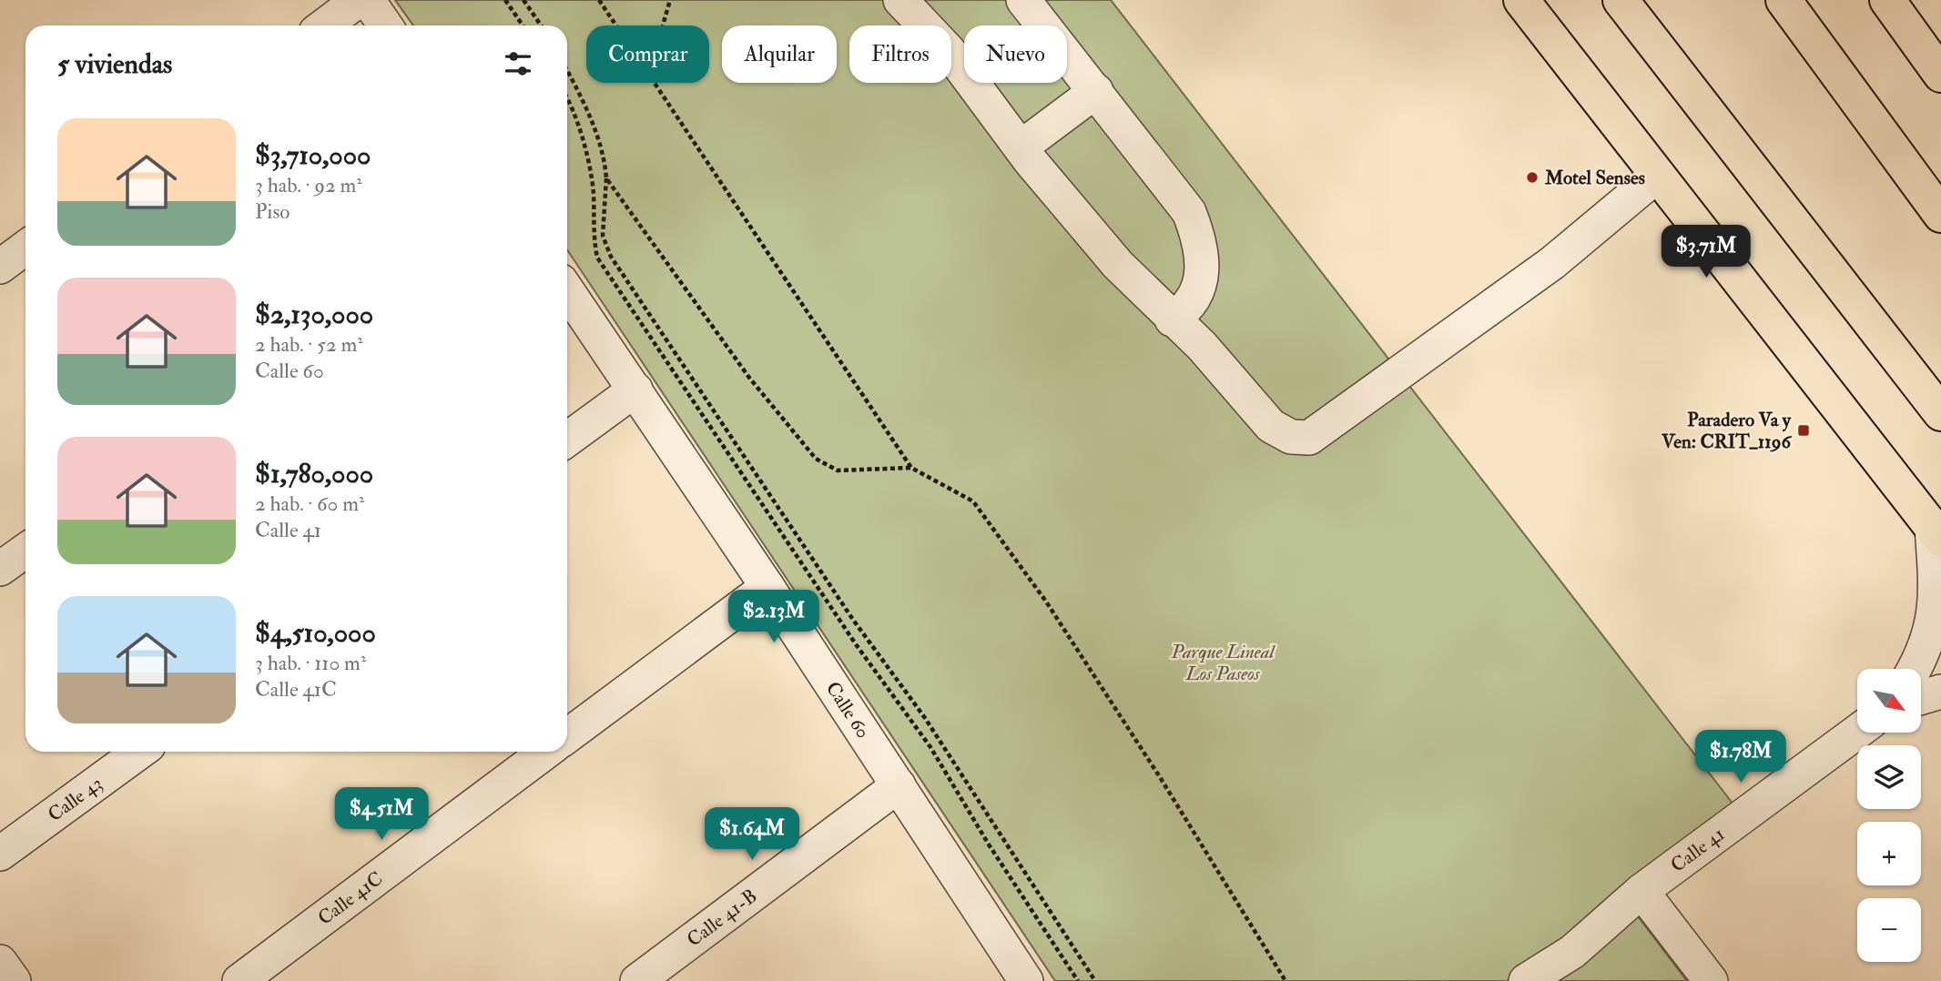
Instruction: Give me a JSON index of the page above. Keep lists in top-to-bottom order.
{
  "streets": {
    "street": [
      "Calle 60",
      "Calle 43",
      "Calle 41",
      "Calle 41C",
      "Calle 41-B"
    ]
  },
  "crossings": [
    ["Calle 60", "Calle 41-B"]
  ],
  "parks": ["Parque Lineal Los Paseos"],
  "places": {
    "other": ["Motel Senses"],
    "transit": ["Paradero Va y Ven: CRIT_1196"]
  },
  "north": "bottom right",
  "page": {
    "chip": [
      "Comprar",
      "Alquilar",
      "Filtros",
      "Nuevo"
    ],
    "heading": "5 viviendas",
    "list": [
      {
        "name": "$3,710,000",
        "note": "3 hab. · 92 m² · Piso"
      },
      {
        "name": "$2,130,000",
        "note": "2 hab. · 52 m² · Calle 60"
      },
      {
        "name": "$1,780,000",
        "note": "2 hab. · 60 m² · Calle 41"
      },
      {
        "name": "$4,510,000",
        "note": "3 hab. · 110 m² · Calle 41C"
      }
    ],
    "price": [
      "$3.71M",
      "$2.13M",
      "$1.78M",
      "$4.51M",
      "$1.64M"
    ],
    "map_buttons": ["+", "−"]
  }
}
